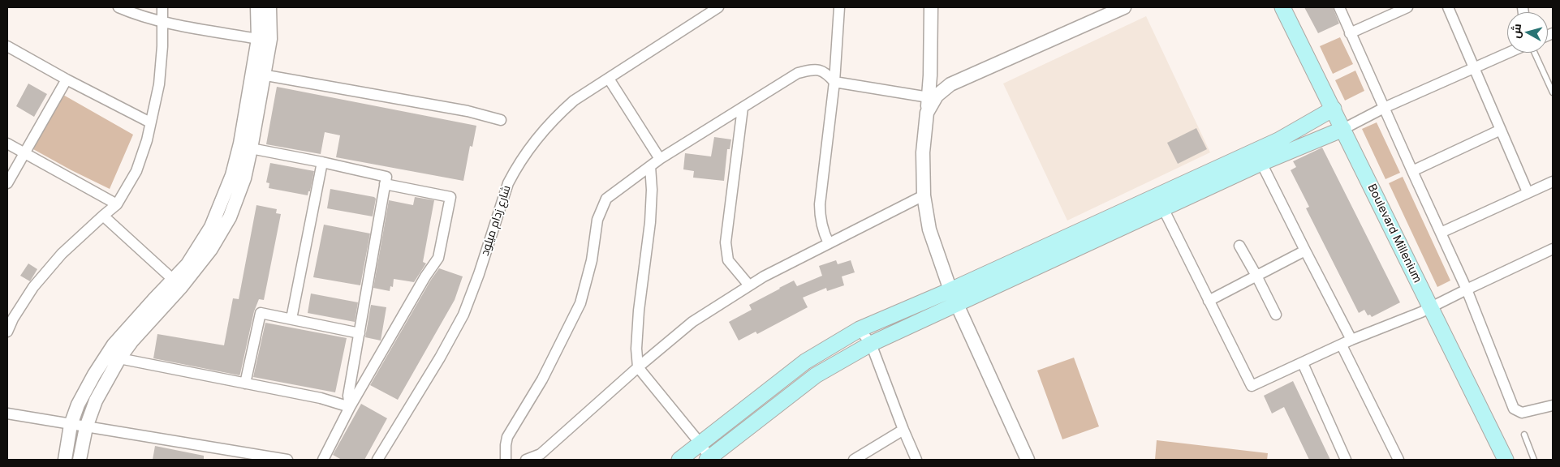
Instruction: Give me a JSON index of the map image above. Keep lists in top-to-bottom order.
{
  "streets": {
    "main road": ["Boulevard Millenium"],
    "street": ["شارع زدام ميلود"]
  },
  "north": "left"
}
